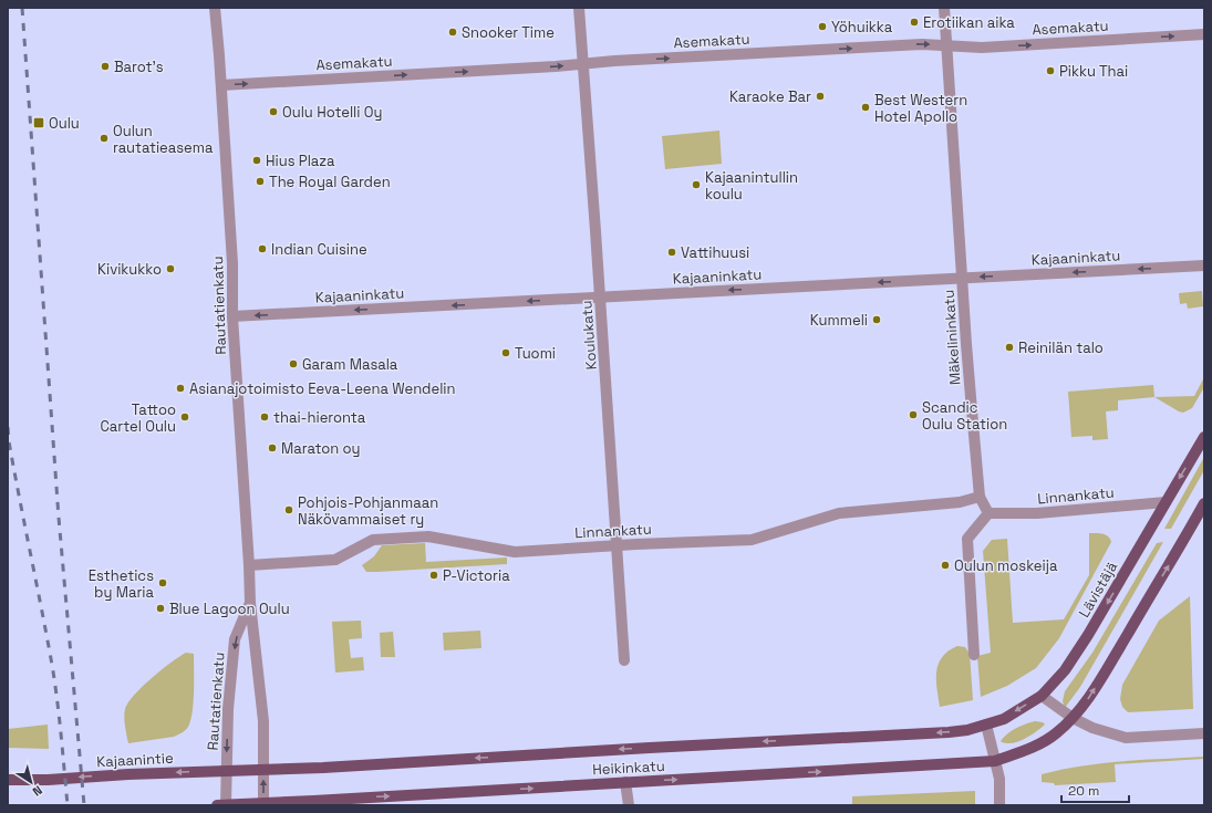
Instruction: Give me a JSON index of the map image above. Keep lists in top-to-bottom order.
{
  "streets": {
    "main road": ["Lävistäjä", "Kajaanintie", "Heikinkatu"],
    "street": [
      "Asemakatu",
      "Kajaaninkatu",
      "Rautatienkatu",
      "Koulukatu",
      "Mäkelininkatu",
      "Linnankatu"
    ]
  },
  "crossings": [
    ["Asemakatu", "Rautatienkatu"],
    ["Asemakatu", "Koulukatu"],
    ["Asemakatu", "Mäkelininkatu"],
    ["Kajaaninkatu", "Rautatienkatu"],
    ["Kajaaninkatu", "Koulukatu"],
    ["Kajaaninkatu", "Mäkelininkatu"],
    ["Rautatienkatu", "Linnankatu"],
    ["Rautatienkatu", "Kajaanintie"],
    ["Rautatienkatu", "Heikinkatu"],
    ["Koulukatu", "Linnankatu"],
    ["Mäkelininkatu", "Linnankatu"],
    ["Linnankatu", "Lävistäjä"],
    ["Lävistäjä", "Heikinkatu"],
    ["Kajaanintie", "Heikinkatu"]
  ],
  "one_way": ["Asemakatu", "Kajaaninkatu", "Kajaanintie"],
  "places": {
    "other": [
      "Erotiikan aika",
      "Yöhuikka",
      "Snooker Time",
      "Barot's",
      "Pikku Thai",
      "Karaoke Bar",
      "Best Western Hotel Apollo",
      "Oulu Hotelli Oy",
      "Oulun rautatieasema",
      "Hius Plaza",
      "The Royal Garden",
      "Kajaanintullin koulu",
      "Indian Cuisine",
      "Vattihuusi",
      "Kivikukko",
      "Kummeli",
      "Reinilän talo",
      "Tuomi",
      "Garam Masala",
      "Asianajotoimisto Eeva-Leena Wendelin",
      "Scandic Oulu Station",
      "Tattoo Cartel Oulu",
      "thai-hieronta",
      "Maraton oy",
      "Pohjois-Pohjanmaan Näkövammaiset ry",
      "Oulun moskeija",
      "P-Victoria",
      "Esthetics by Maria",
      "Blue Lagoon Oulu"
    ],
    "transit": ["Oulu"]
  },
  "scale_bar": "20 m",
  "north": "bottom right"
}
